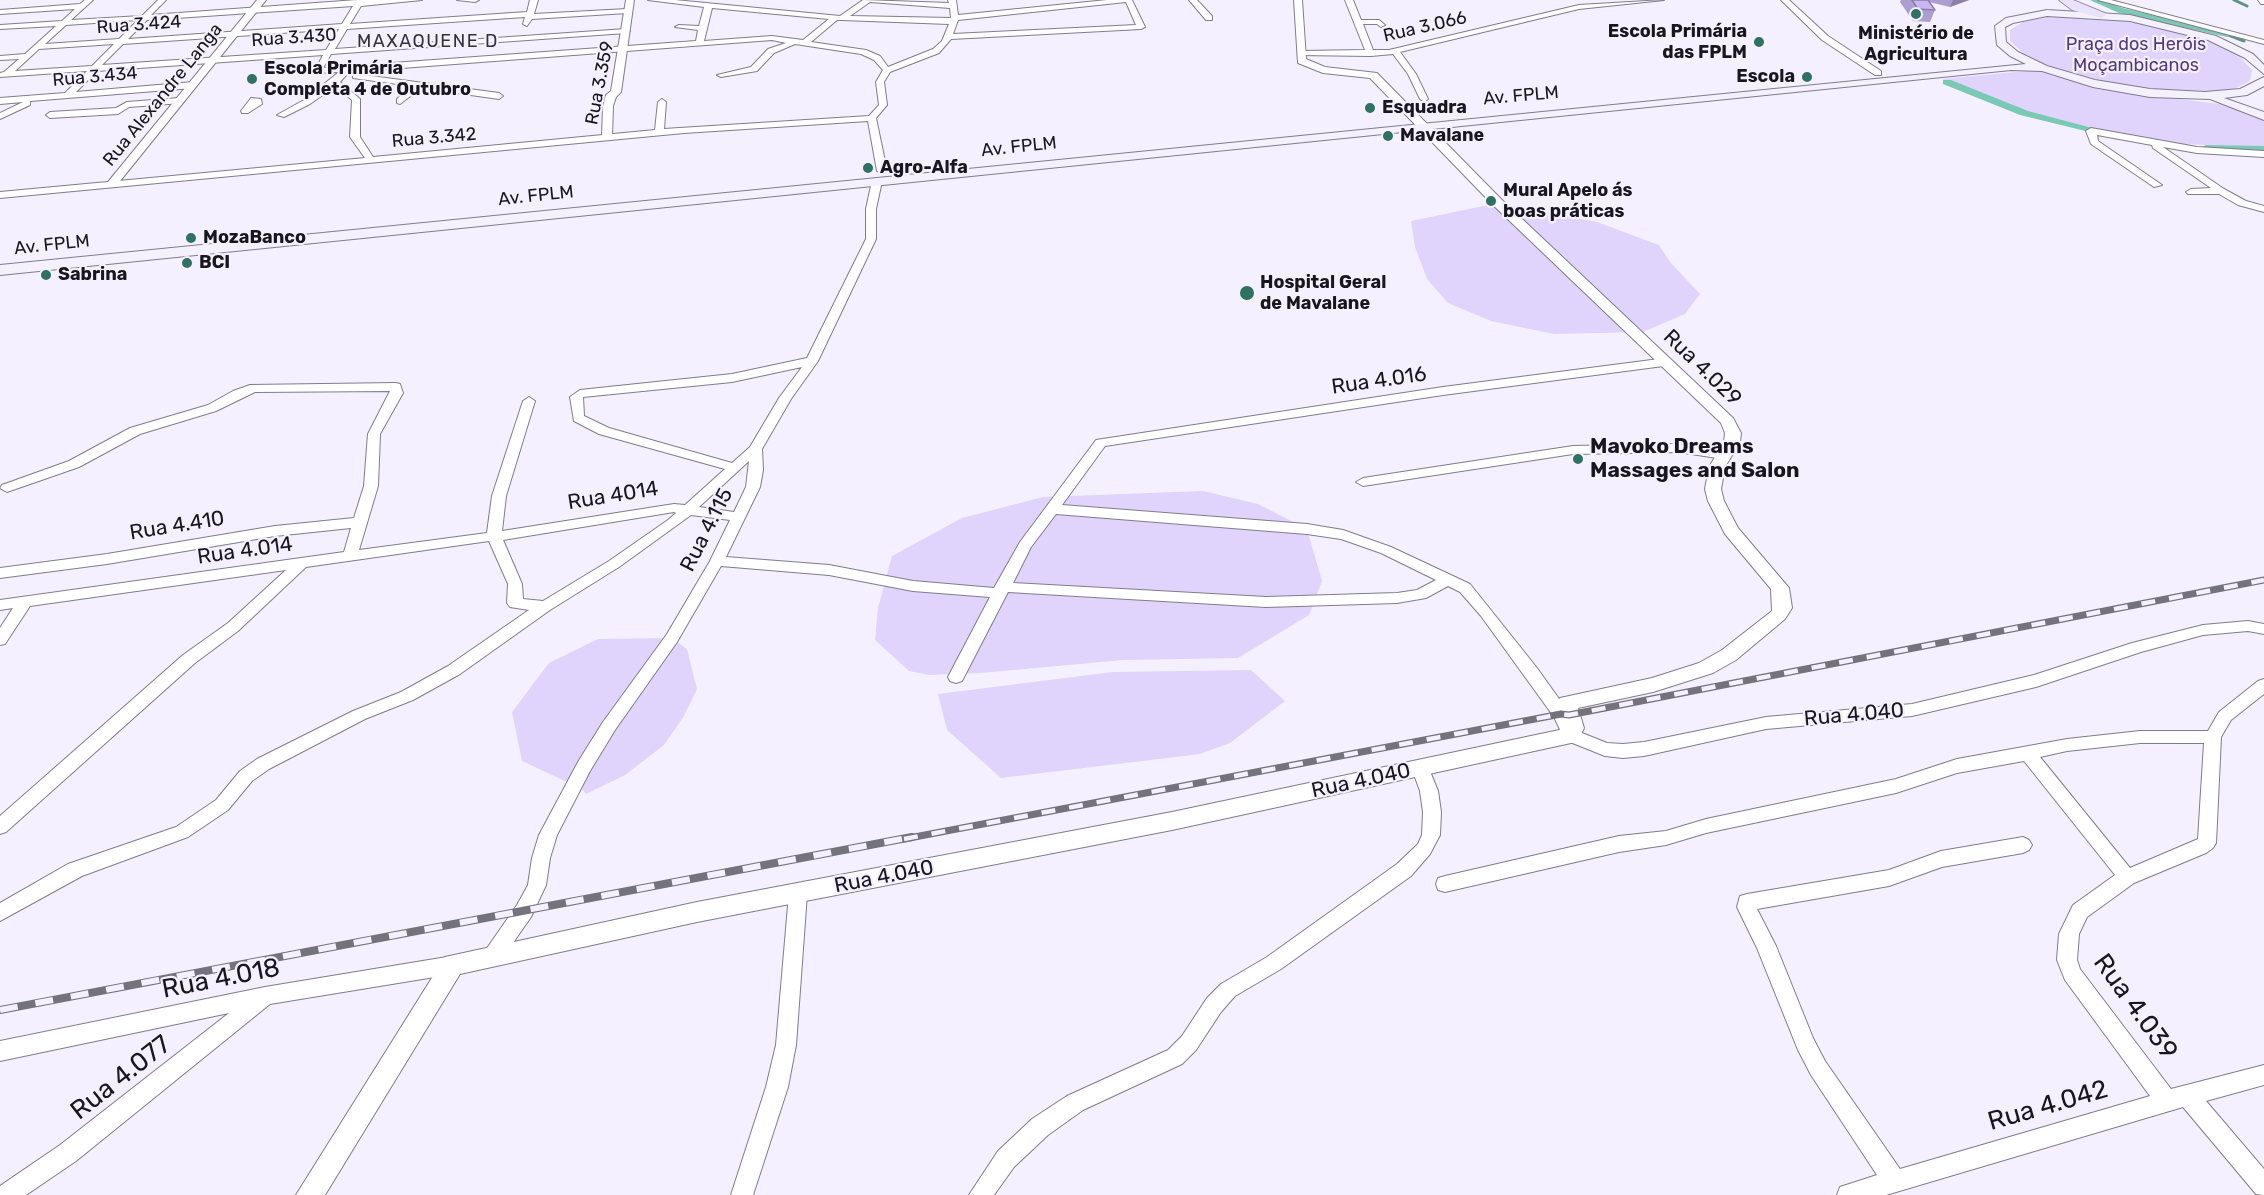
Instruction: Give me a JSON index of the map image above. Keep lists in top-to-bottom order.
{
  "streets": {
    "main road": ["Av. FPLM"],
    "street": [
      "Rua 3.424",
      "Rua 3.066",
      "Rua 3.430",
      "Rua 3.434",
      "Rua 3.359",
      "Rua Alexandre Langa",
      "Rua 3.342",
      "Rua 4.029",
      "Rua 4.016",
      "Rua 4014",
      "Rua 4.410",
      "Rua 4.115",
      "Rua 4.014",
      "Rua 4.040",
      "Rua 4.018",
      "Rua 4.039",
      "Rua 4.077",
      "Rua 4.042"
    ]
  },
  "crossings": [
    ["Rua 3.424", "Rua 3.430"],
    ["Rua 3.424", "Rua 3.359"],
    ["Rua 3.424", "Rua Alexandre Langa"],
    ["Rua 3.066", "Rua 4.029"],
    ["Rua 3.430", "Rua 3.359"],
    ["Rua 3.430", "Rua Alexandre Langa"],
    ["Rua 3.434", "Rua Alexandre Langa"],
    ["Rua 3.359", "Rua 3.342"],
    ["Rua Alexandre Langa", "Rua 3.342"],
    ["Av. FPLM", "Rua 4.029"],
    ["Av. FPLM", "Rua 4.115"],
    ["Rua 4.029", "Rua 4.016"],
    ["Rua 4.029", "Rua 4.040"],
    ["Rua 4014", "Rua 4.115"],
    ["Rua 4014", "Rua 4.014"],
    ["Rua 4.115", "Rua 4.040"],
    ["Rua 4.040", "Rua 4.018"],
    ["Rua 4.018", "Rua 4.077"],
    ["Rua 4.039", "Rua 4.042"]
  ],
  "districts": ["MAXAQUENE D"],
  "parks": ["Praça dos Heróis Moçambicanos"],
  "places": [
    "Ministério de Agricultura",
    "Escola Primária das FPLM",
    "Escola",
    "Escola Primária Completa 4 de Outubro",
    "Esquadra",
    "Mavalane",
    "Agro-Alfa",
    "Mural Apelo ás boas práticas",
    "MozaBanco",
    "BCI",
    "Sabrina",
    "Hospital Geral de Mavalane",
    "Mavoko Dreams Massages and Salon"
  ]
}
